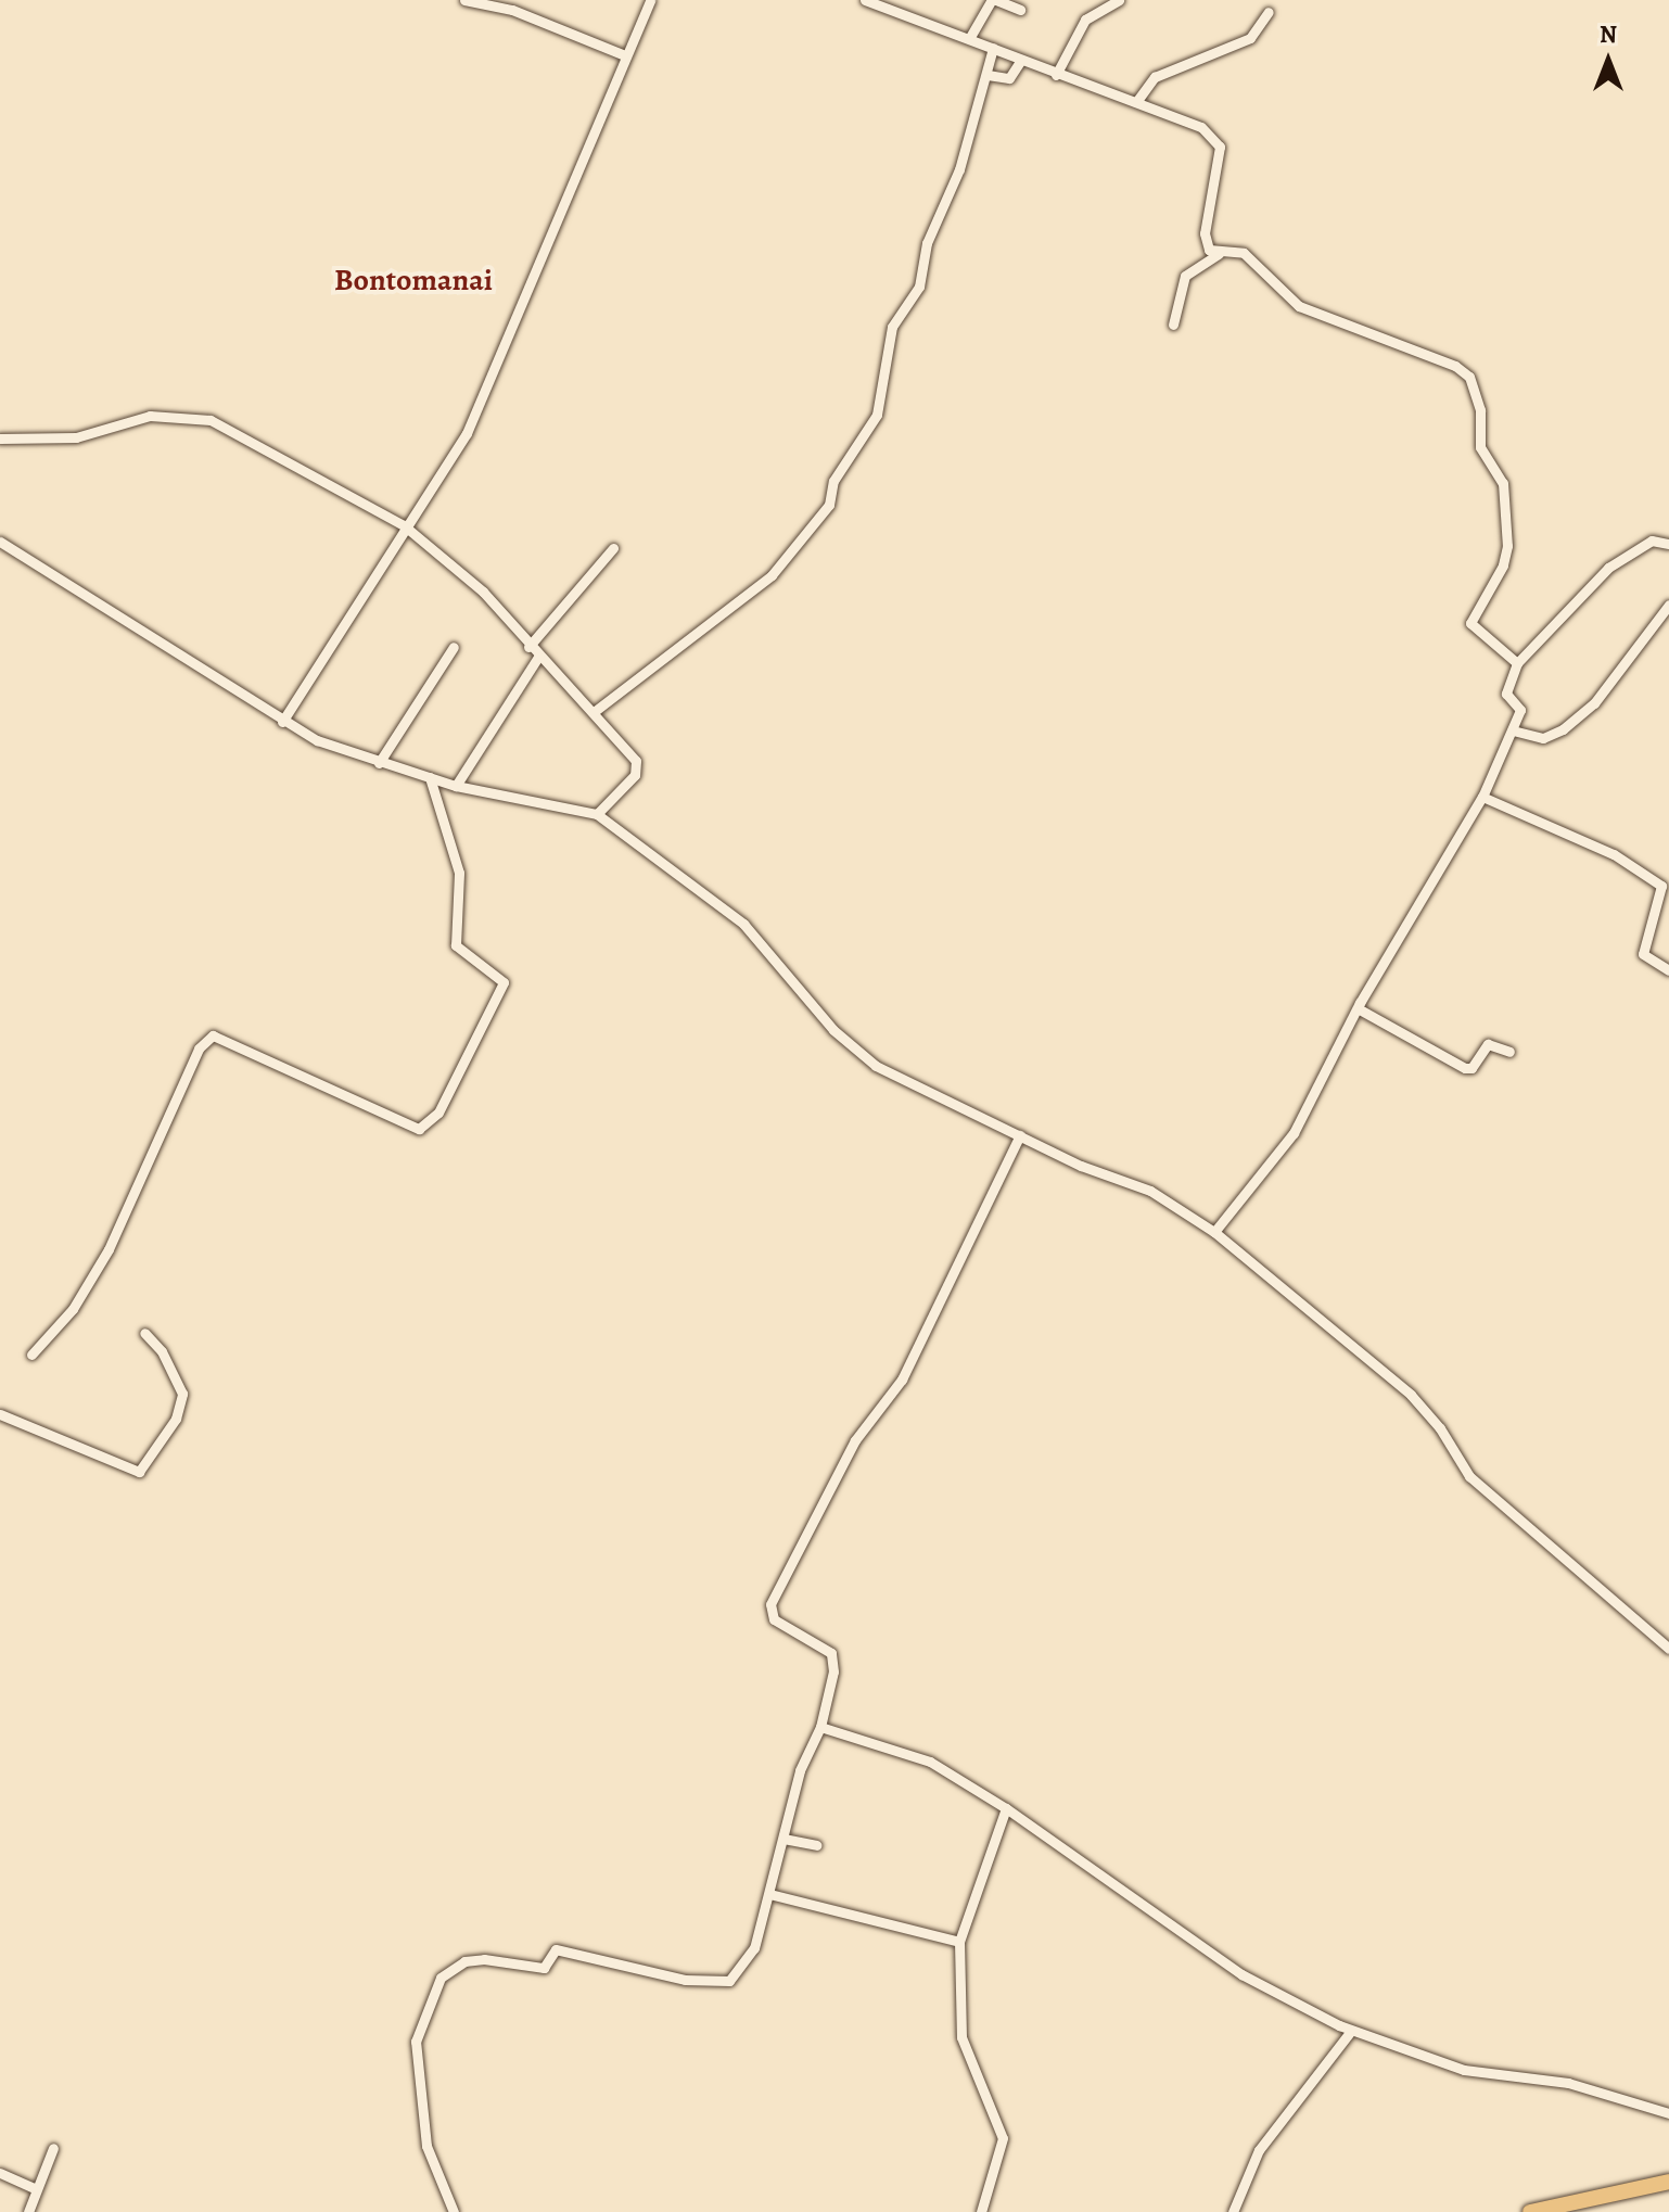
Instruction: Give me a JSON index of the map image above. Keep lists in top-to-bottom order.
{
  "districts": ["Bontomanai"],
  "north": "top"
}
